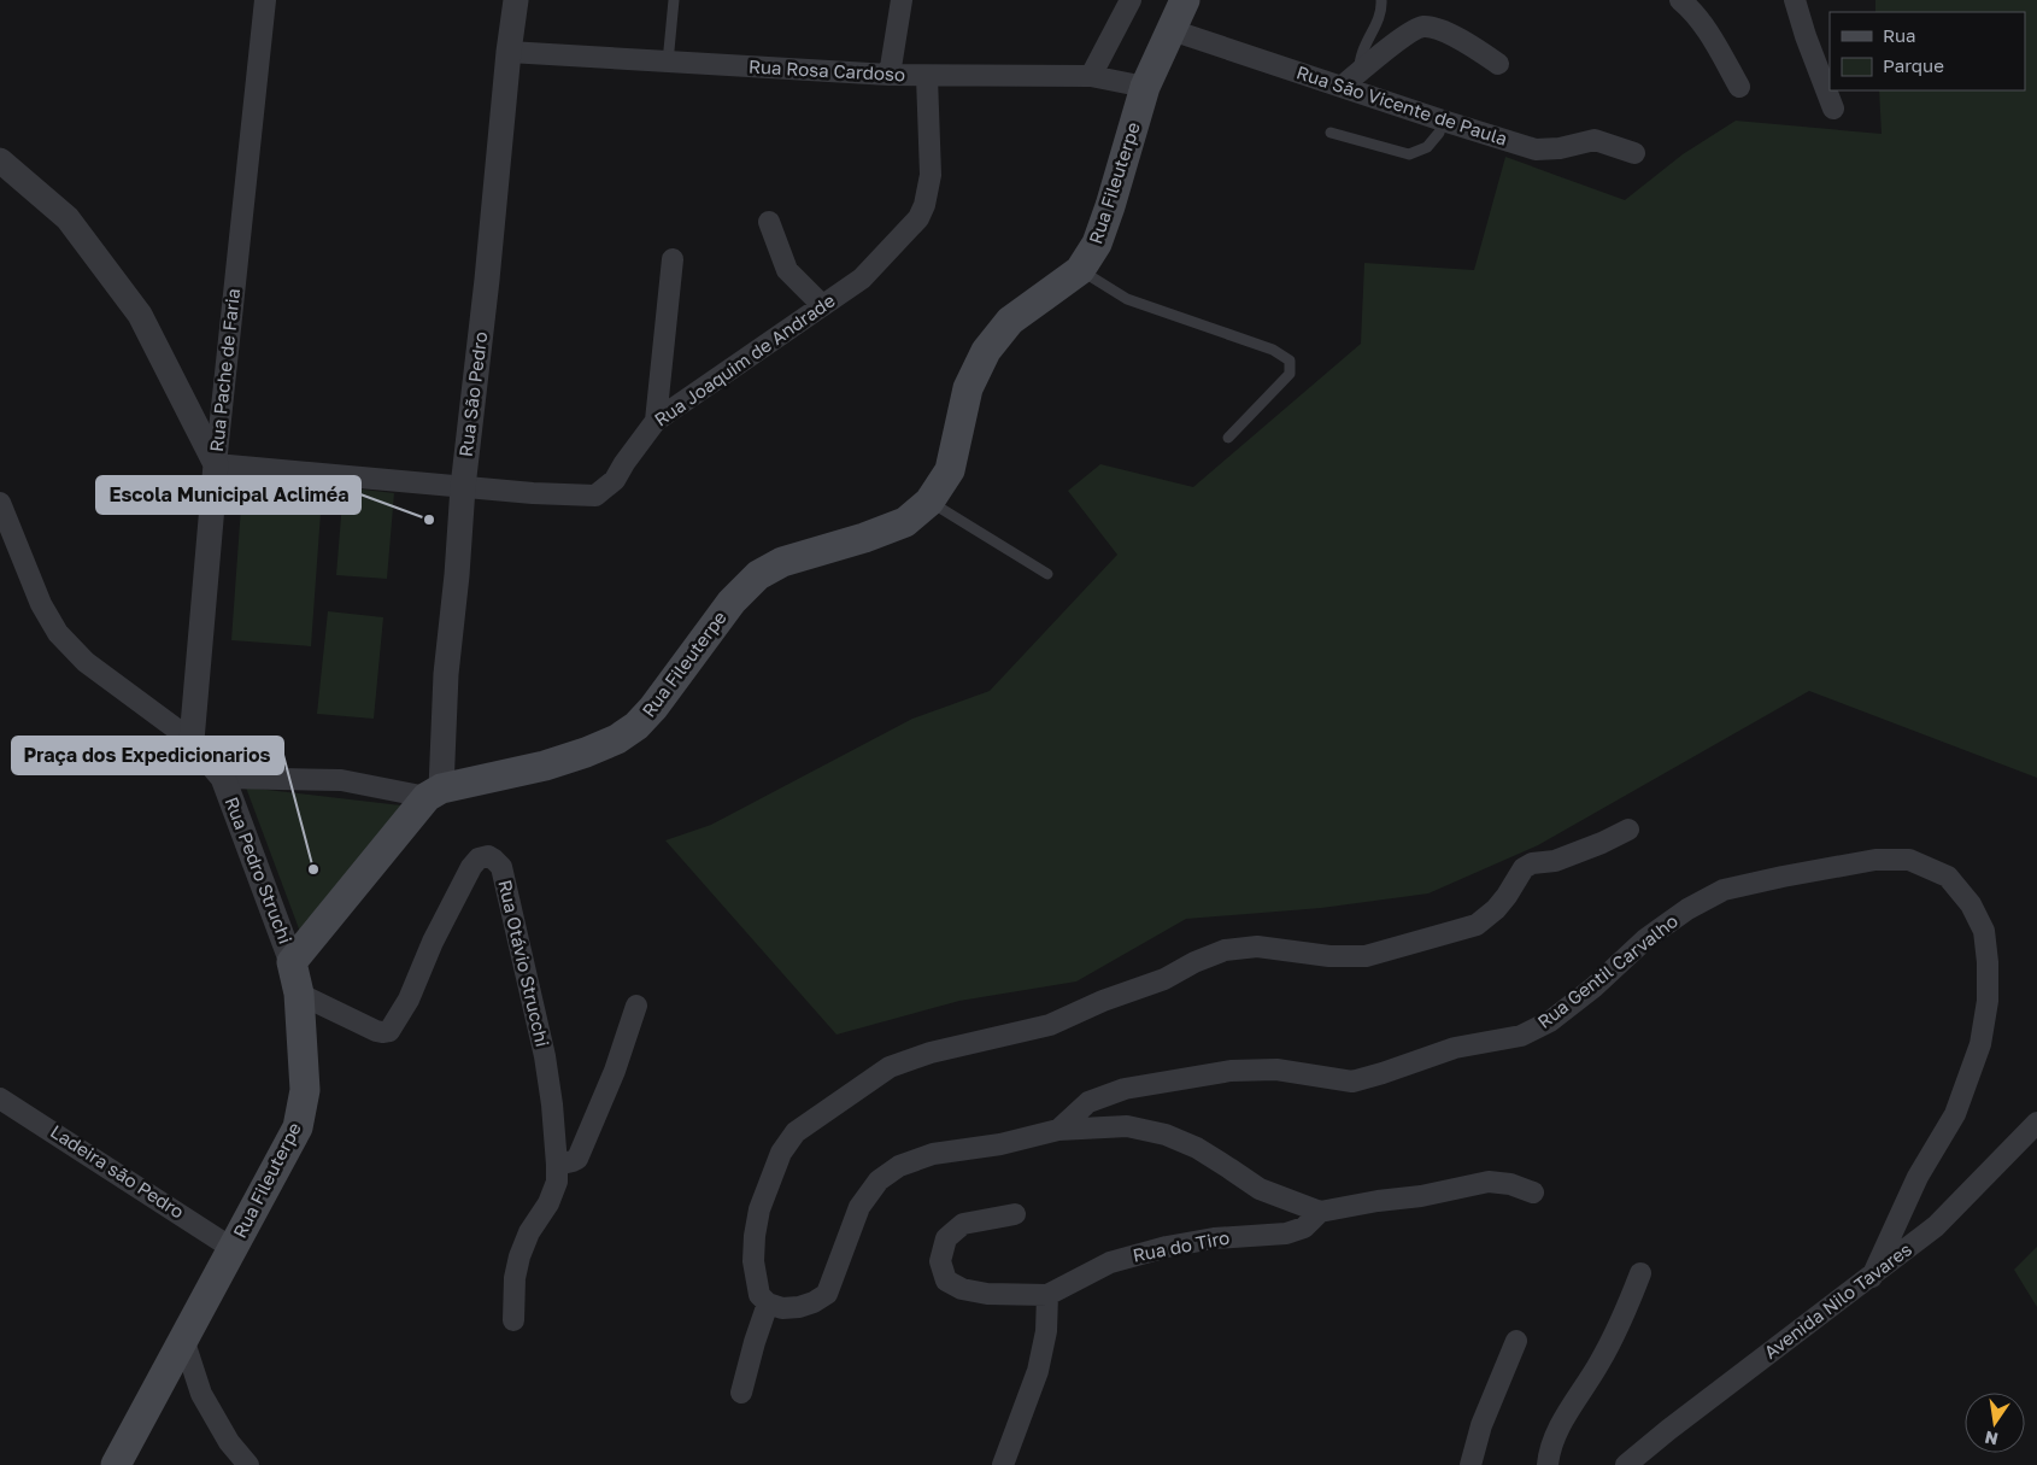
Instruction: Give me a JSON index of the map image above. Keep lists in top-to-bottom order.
{
  "streets": {
    "main road": ["Rua Fileuterpe"],
    "street": [
      "Rua Rosa Cardoso",
      "Rua São Vicente de Paula",
      "Rua Joaquim de Andrade",
      "Rua Pache de Faria",
      "Rua São Pedro",
      "Rua Pedro Struchi",
      "Rua Otávio Strucchi",
      "Rua Gentil Carvalho",
      "Ladeira são Pedro",
      "Rua do Tiro",
      "Avenida Nilo Tavares"
    ]
  },
  "crossings": [
    ["Rua Rosa Cardoso", "Rua Fileuterpe"],
    ["Rua Rosa Cardoso", "Rua Joaquim de Andrade"],
    ["Rua Rosa Cardoso", "Rua São Pedro"],
    ["Rua São Vicente de Paula", "Rua Fileuterpe"],
    ["Rua Fileuterpe", "Rua São Pedro"],
    ["Rua Fileuterpe", "Rua Pedro Struchi"],
    ["Rua Fileuterpe", "Rua Otávio Strucchi"],
    ["Rua Fileuterpe", "Ladeira são Pedro"],
    ["Rua Joaquim de Andrade", "Rua Pache de Faria"],
    ["Rua Joaquim de Andrade", "Rua São Pedro"],
    ["Rua Pache de Faria", "Rua Pedro Struchi"],
    ["Rua Gentil Carvalho", "Avenida Nilo Tavares"]
  ],
  "places": ["Escola Municipal Acliméa", "Praça dos Expedicionarios"],
  "legend": ["Rua", "Parque"],
  "north": "bottom"
}
